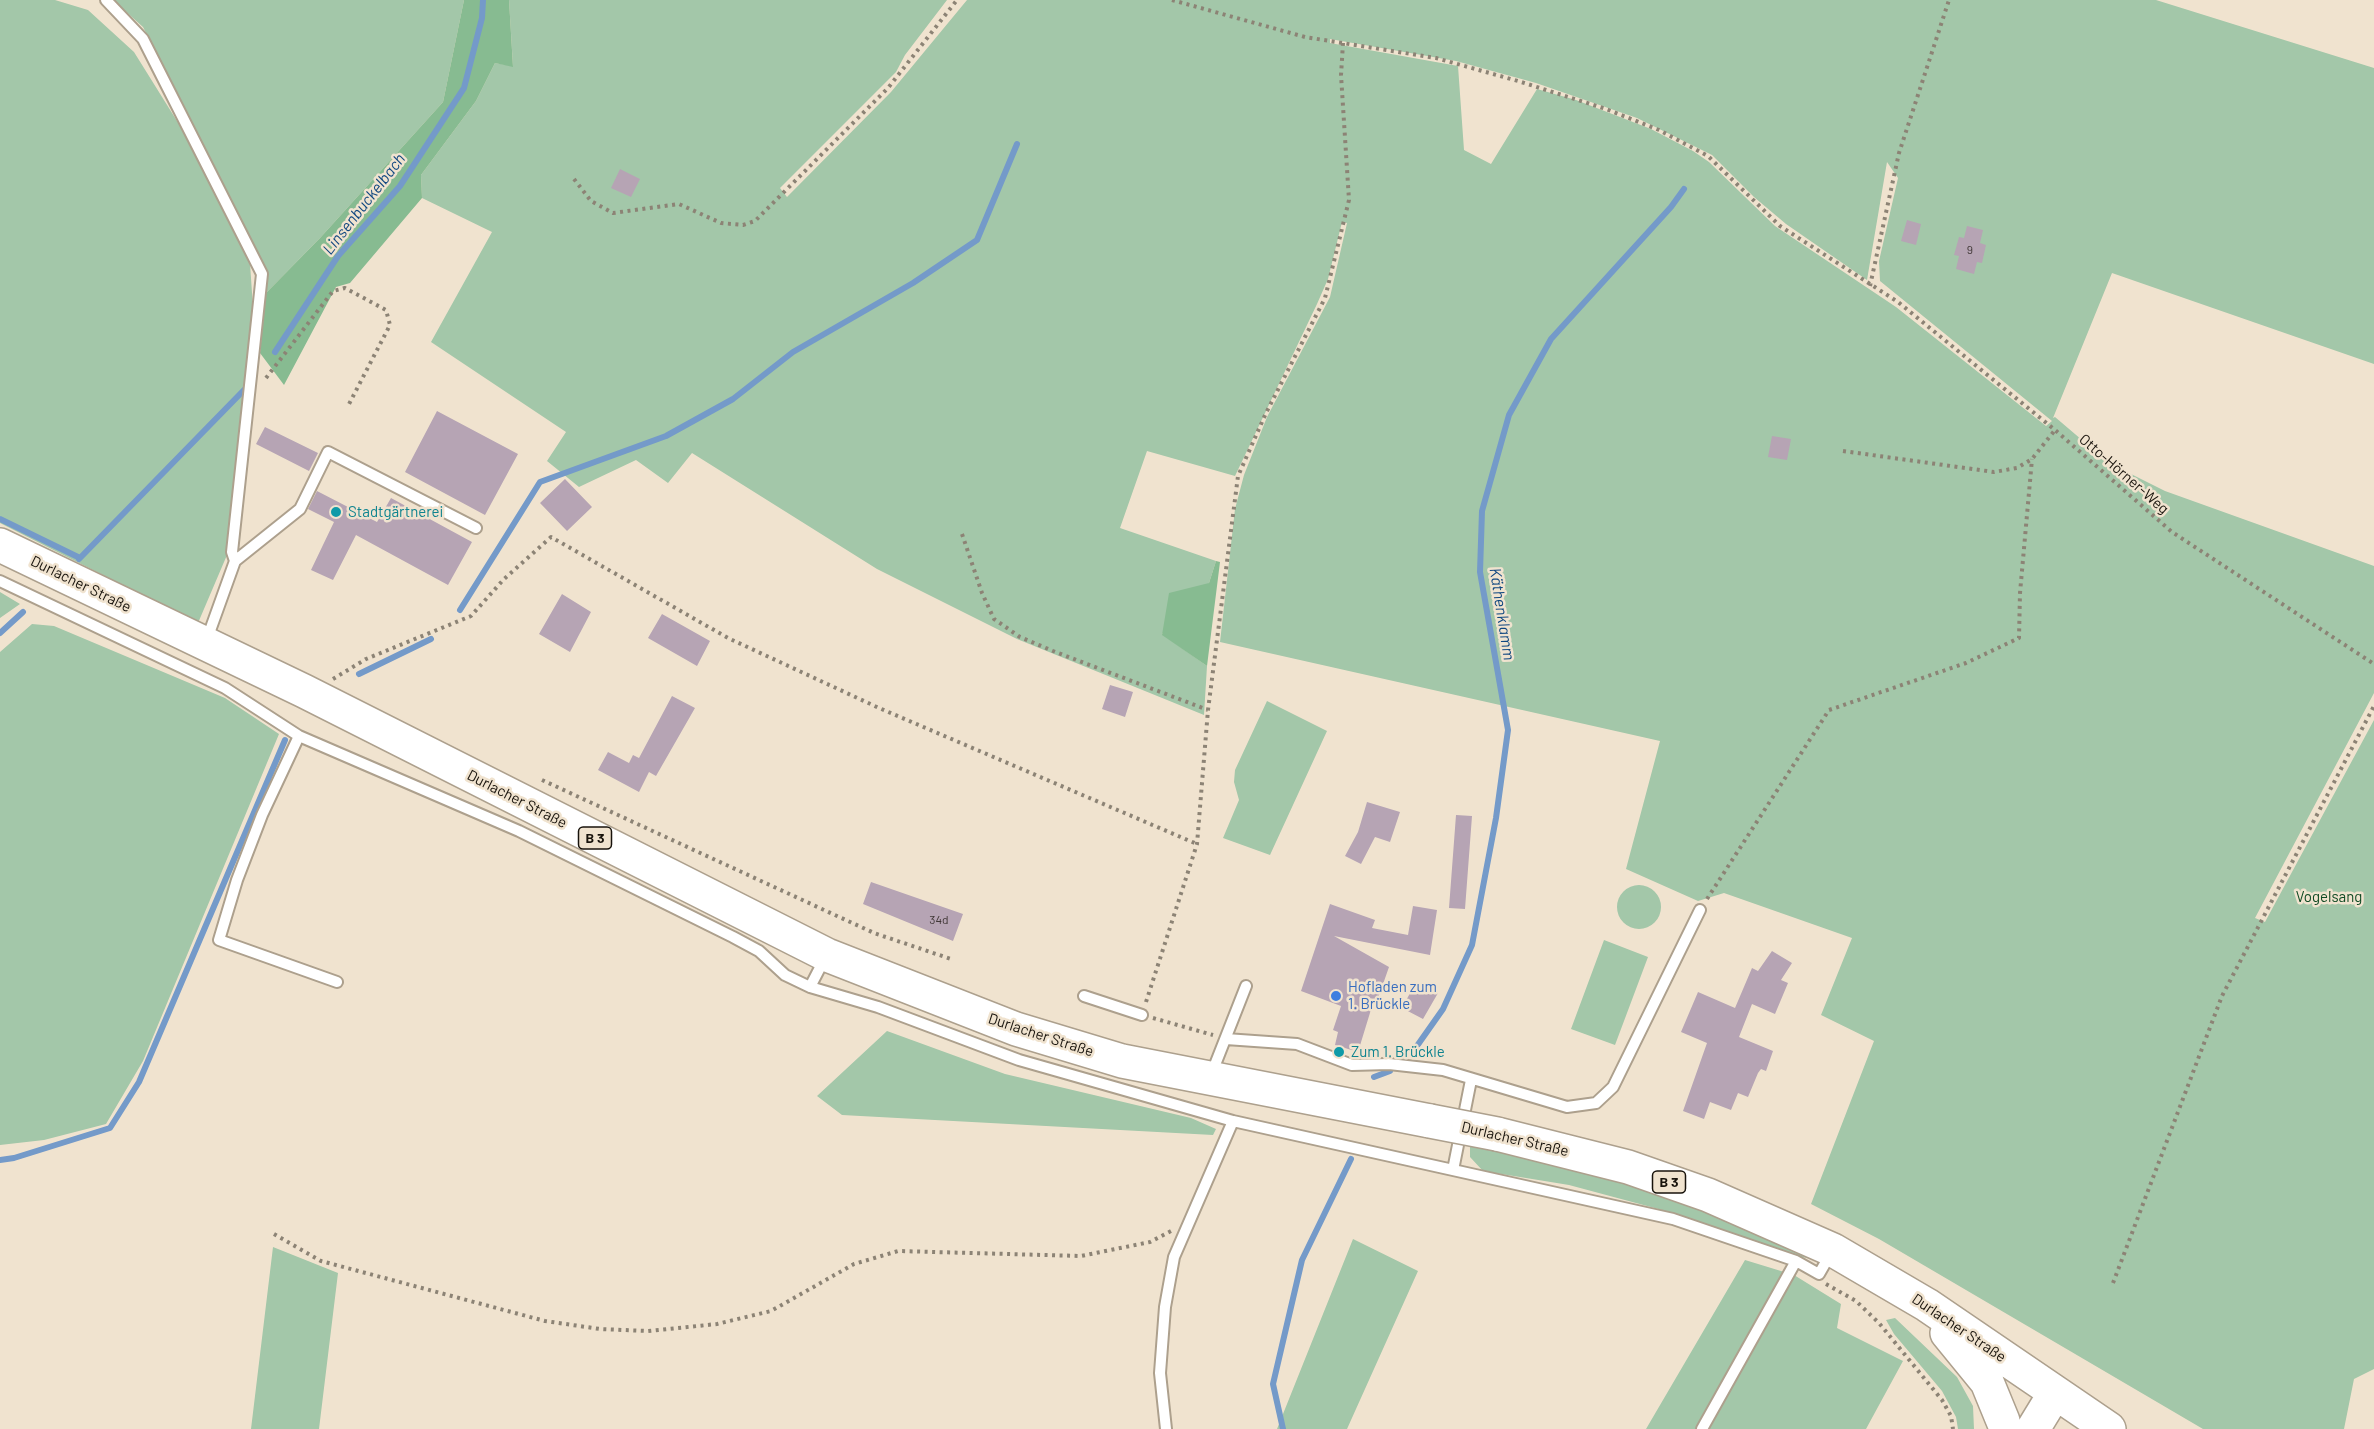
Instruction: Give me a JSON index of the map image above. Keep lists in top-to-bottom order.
{
  "streets": {
    "main road": ["Durlacher Straße", "B 3"],
    "path": ["Otto-Hörner-Weg"]
  },
  "water": ["Linsenbuckelbach", "Käthenklamm"],
  "parks": ["Vogelsang"],
  "places": ["Stadtgärtnerei", "Hofladen zum 1. Brückle", "Zum 1. Brückle"],
  "house_numbers": ["9", "34d"]
}
